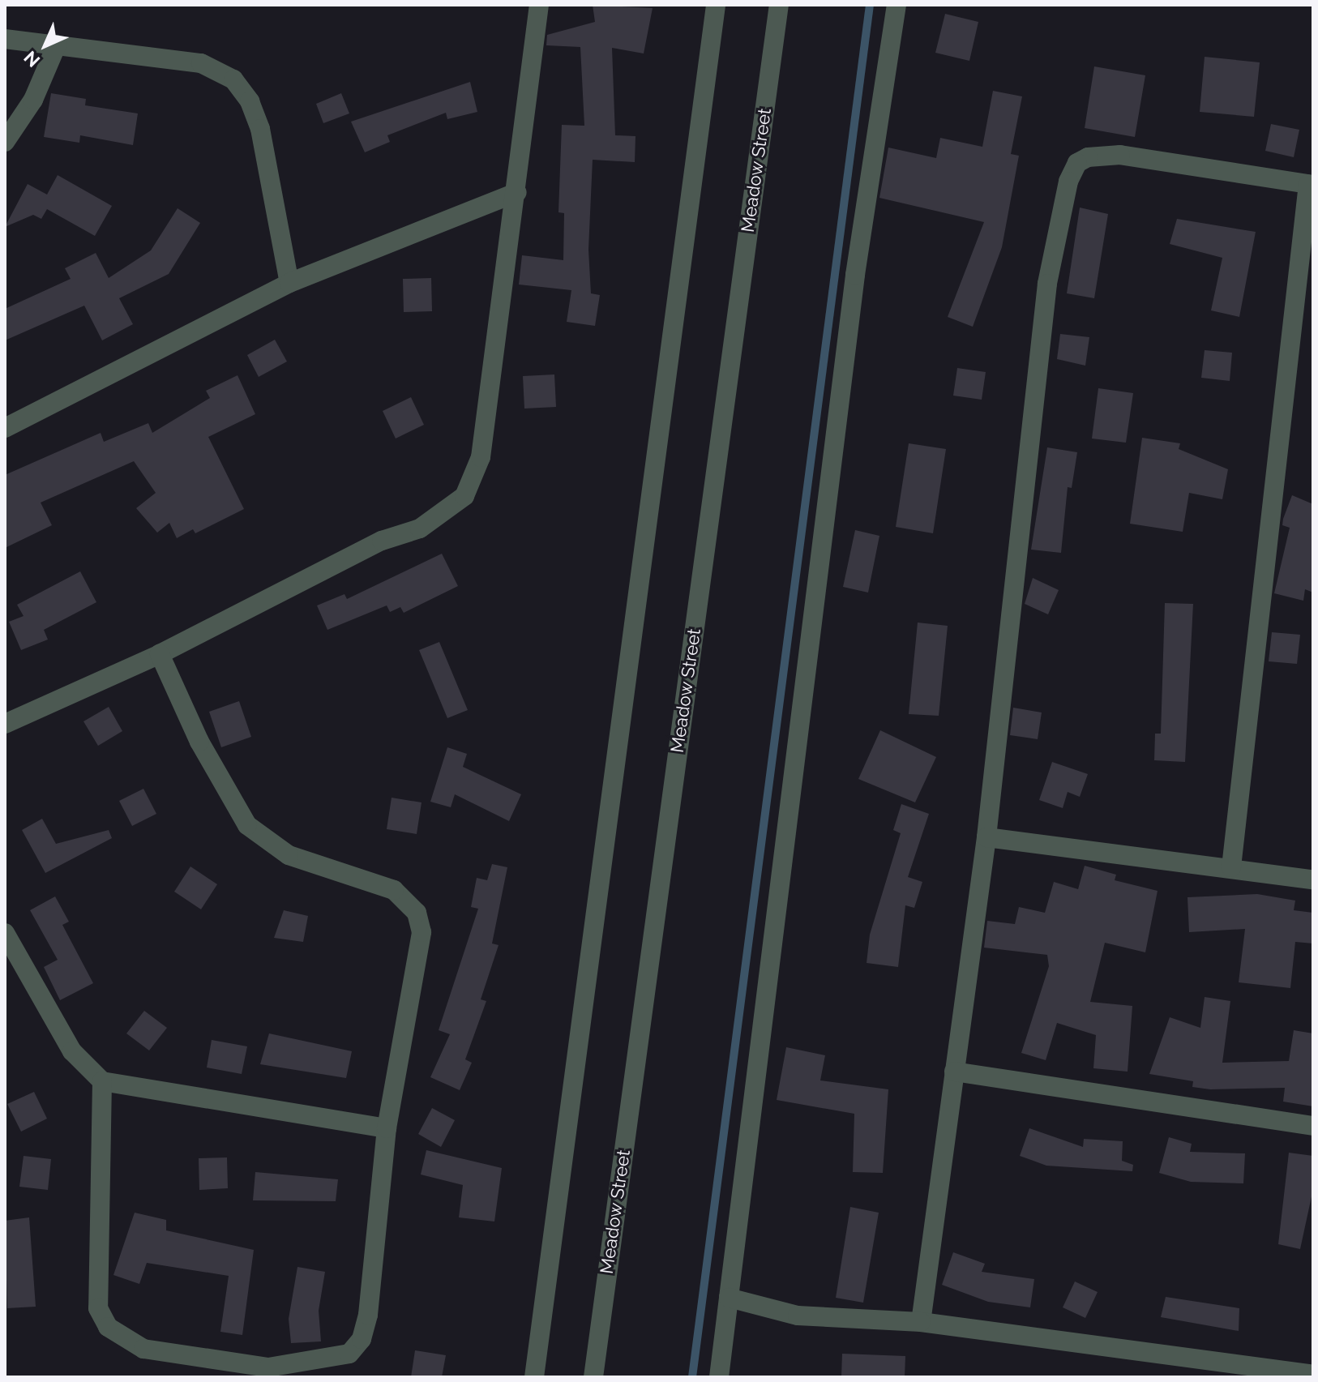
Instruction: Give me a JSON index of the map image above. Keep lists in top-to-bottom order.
{
  "streets": {
    "street": ["Meadow Street"]
  },
  "north": "bottom left"
}
